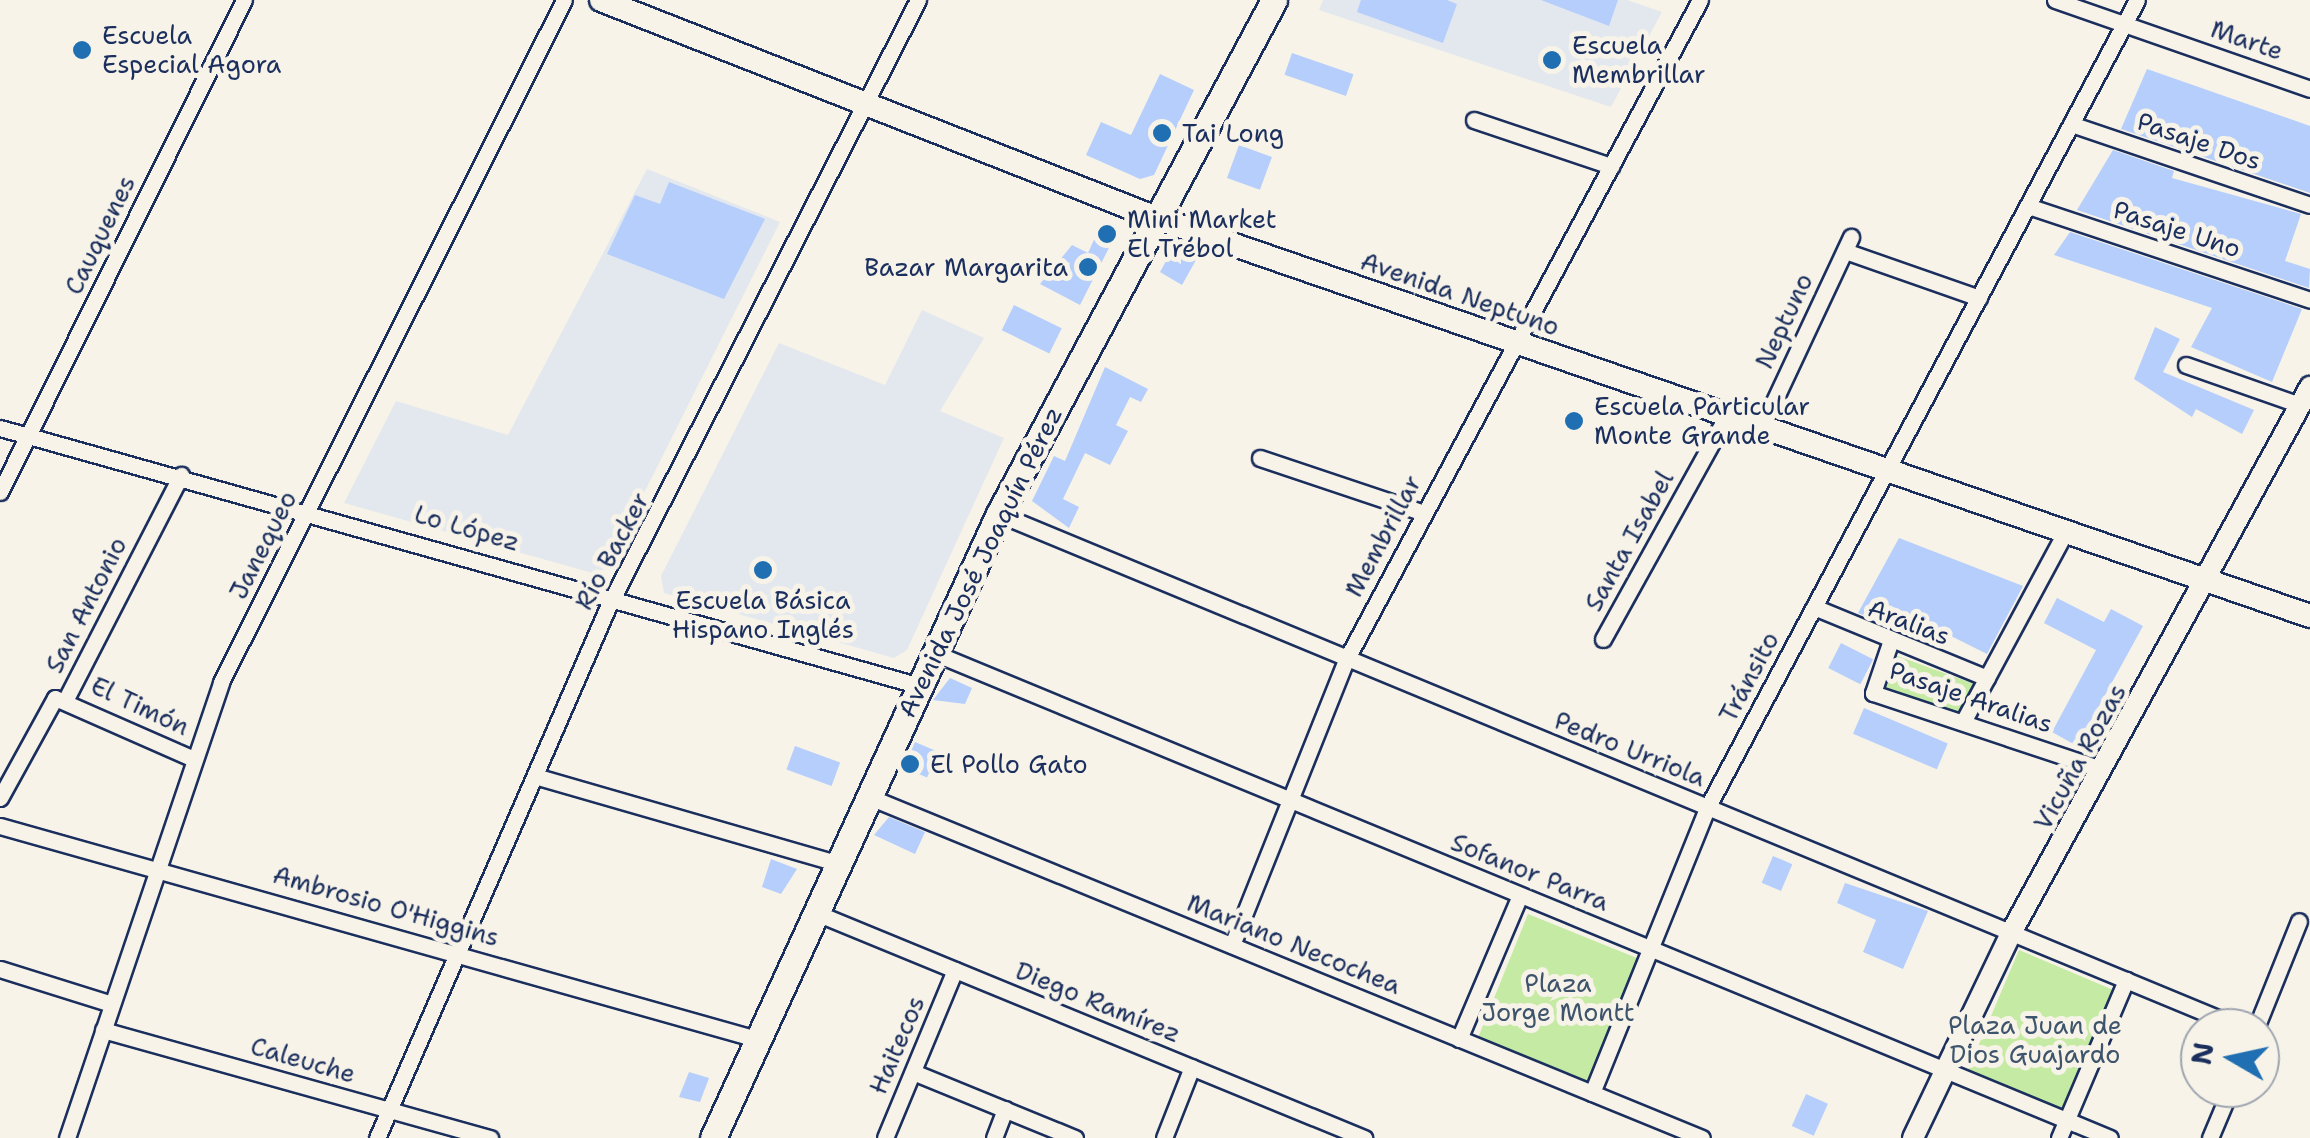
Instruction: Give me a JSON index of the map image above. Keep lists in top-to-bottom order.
{
  "streets": {
    "main road": ["Avenida Neptuno", "Avenida José Joaquín Pérez"],
    "street": [
      "Marte",
      "Pasaje Dos",
      "Pasaje Uno",
      "Cauquenes",
      "Neptuno",
      "Lo López",
      "Membrillar",
      "Santa Isabel",
      "Janequeo",
      "Río Backer",
      "San Antonio",
      "Aralias",
      "Tránsito",
      "Pasaje Aralias",
      "El Timón",
      "Pedro Urriola",
      "Vicuña Rozas",
      "Sofanor Parra",
      "Ambrosio O'Higgins",
      "Mariano Necochea",
      "Diego Ramírez",
      "Haitecos",
      "Caleuche"
    ]
  },
  "crossings": [
    ["Marte", "Tránsito"],
    ["Pasaje Dos", "Tránsito"],
    ["Pasaje Uno", "Tránsito"],
    ["Cauquenes", "Lo López"],
    ["Avenida Neptuno", "Neptuno"],
    ["Avenida Neptuno", "Membrillar"],
    ["Avenida Neptuno", "Santa Isabel"],
    ["Avenida Neptuno", "Río Backer"],
    ["Avenida Neptuno", "Avenida José Joaquín Pérez"],
    ["Avenida Neptuno", "Tránsito"],
    ["Avenida Neptuno", "Vicuña Rozas"],
    ["Neptuno", "Tránsito"],
    ["Lo López", "Janequeo"],
    ["Lo López", "Río Backer"],
    ["Lo López", "Avenida José Joaquín Pérez"],
    ["Lo López", "San Antonio"],
    ["Membrillar", "Pedro Urriola"],
    ["Membrillar", "Sofanor Parra"],
    ["Membrillar", "Mariano Necochea"],
    ["Janequeo", "El Timón"],
    ["Janequeo", "Ambrosio O'Higgins"],
    ["Janequeo", "Caleuche"],
    ["Río Backer", "Ambrosio O'Higgins"],
    ["Río Backer", "Caleuche"],
    ["Avenida José Joaquín Pérez", "Pedro Urriola"],
    ["Avenida José Joaquín Pérez", "Sofanor Parra"],
    ["Avenida José Joaquín Pérez", "Ambrosio O'Higgins"],
    ["Avenida José Joaquín Pérez", "Mariano Necochea"],
    ["Avenida José Joaquín Pérez", "Diego Ramírez"],
    ["San Antonio", "El Timón"],
    ["Aralias", "Tránsito"],
    ["Aralias", "Pasaje Aralias"],
    ["Tránsito", "Pedro Urriola"],
    ["Tránsito", "Sofanor Parra"],
    ["Tránsito", "Mariano Necochea"],
    ["Pasaje Aralias", "Vicuña Rozas"],
    ["Pedro Urriola", "Vicuña Rozas"],
    ["Vicuña Rozas", "Sofanor Parra"],
    ["Diego Ramírez", "Haitecos"]
  ],
  "parks": ["Plaza Jorge Montt", "Plaza Juan de Dios Guajardo"],
  "places": [
    "Escuela Especial Agora",
    "Escuela Membrillar",
    "Tai Long",
    "Mini Market El Trébol",
    "Bazar Margarita",
    "Escuela Particular Monte Grande",
    "Escuela Básica Hispano Inglés",
    "El Pollo Gato"
  ],
  "north": "left"
}
